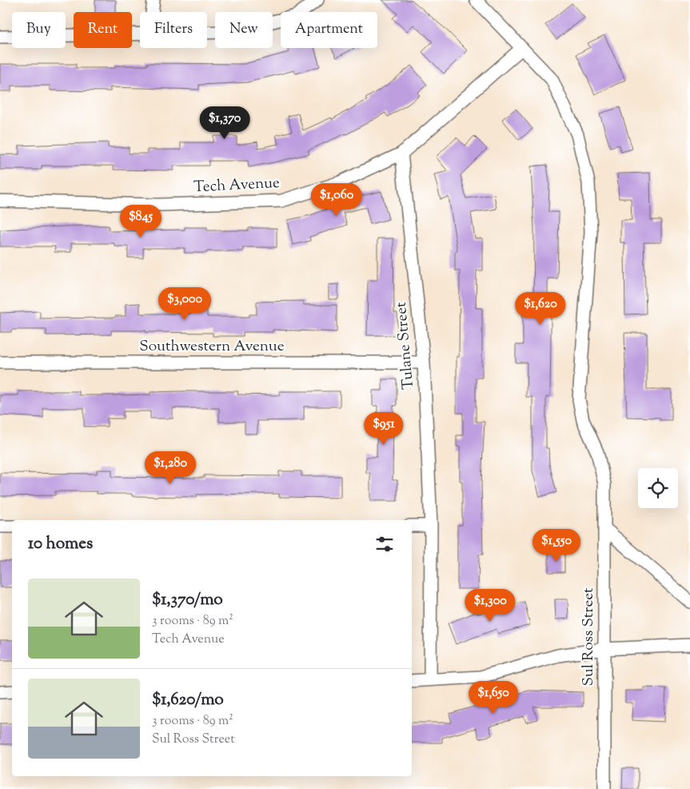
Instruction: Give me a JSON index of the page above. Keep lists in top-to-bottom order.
{
  "streets": {
    "street": [
      "Tech Avenue",
      "Tulane Street",
      "Southwestern Avenue",
      "Sul Ross Street"
    ]
  },
  "crossings": [
    ["Tech Avenue", "Tulane Street"],
    ["Tech Avenue", "Sul Ross Street"],
    ["Tulane Street", "Southwestern Avenue"]
  ],
  "page": {
    "chip": [
      "Buy",
      "Rent",
      "Filters",
      "New",
      "Apartment"
    ],
    "price": [
      "$1,370",
      "$1,060",
      "$845",
      "$3,000",
      "$1,620",
      "$951",
      "$1,280",
      "$1,550",
      "$1,300",
      "$1,650"
    ],
    "heading": "10 homes",
    "list": [
      {
        "name": "$1,370/mo",
        "note": "3 rooms · 89 m² · Tech Avenue"
      },
      {
        "name": "$1,620/mo",
        "note": "3 rooms · 89 m² · Sul Ross Street"
      }
    ]
  }
}
